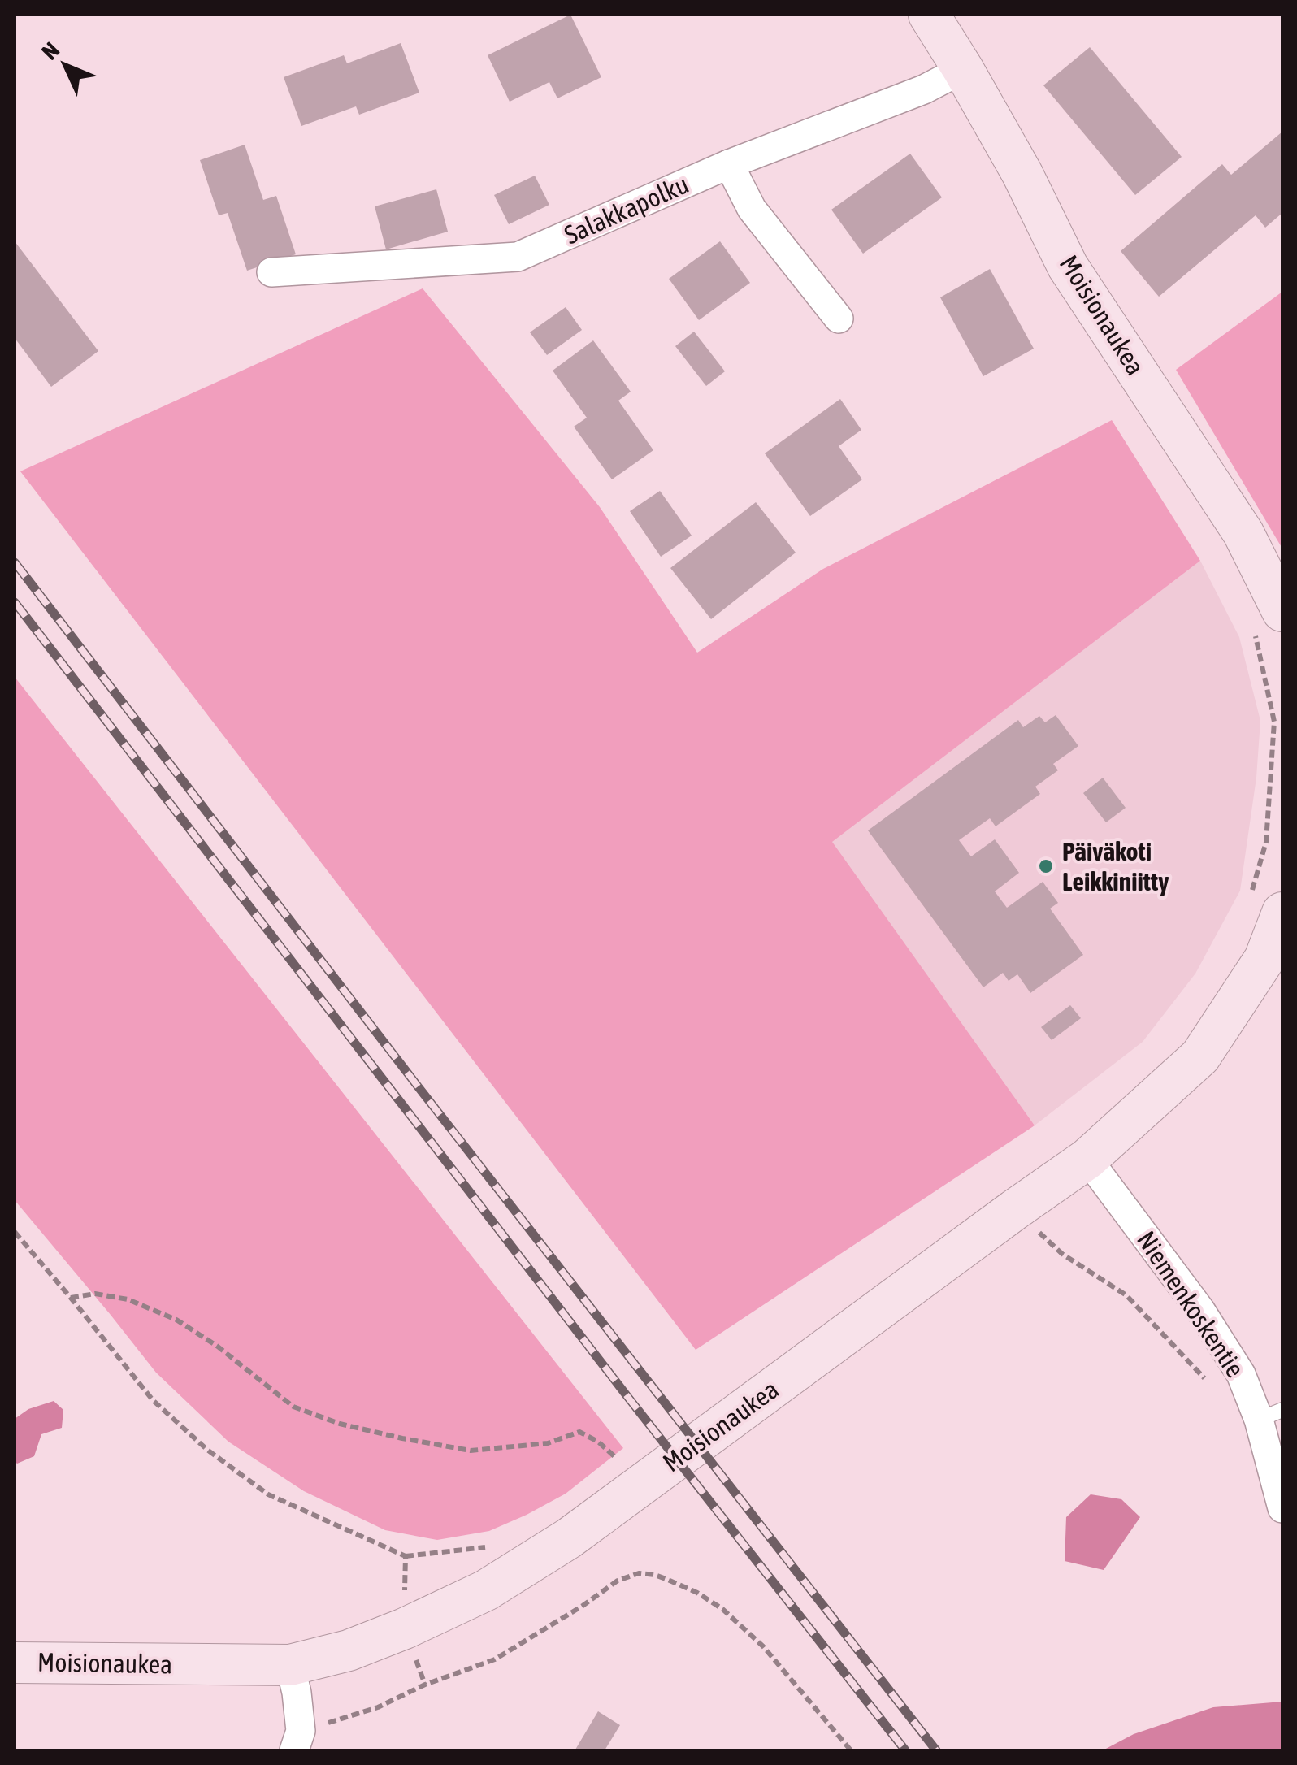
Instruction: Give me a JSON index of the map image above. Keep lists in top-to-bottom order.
{
  "streets": {
    "street": ["Salakkapolku", "Moisionaukea", "Niemenkoskentie"]
  },
  "crossings": [
    ["Salakkapolku", "Moisionaukea"],
    ["Moisionaukea", "Niemenkoskentie"]
  ],
  "places": ["Päiväkoti Leikkiniitty"],
  "north": "top left"
}
